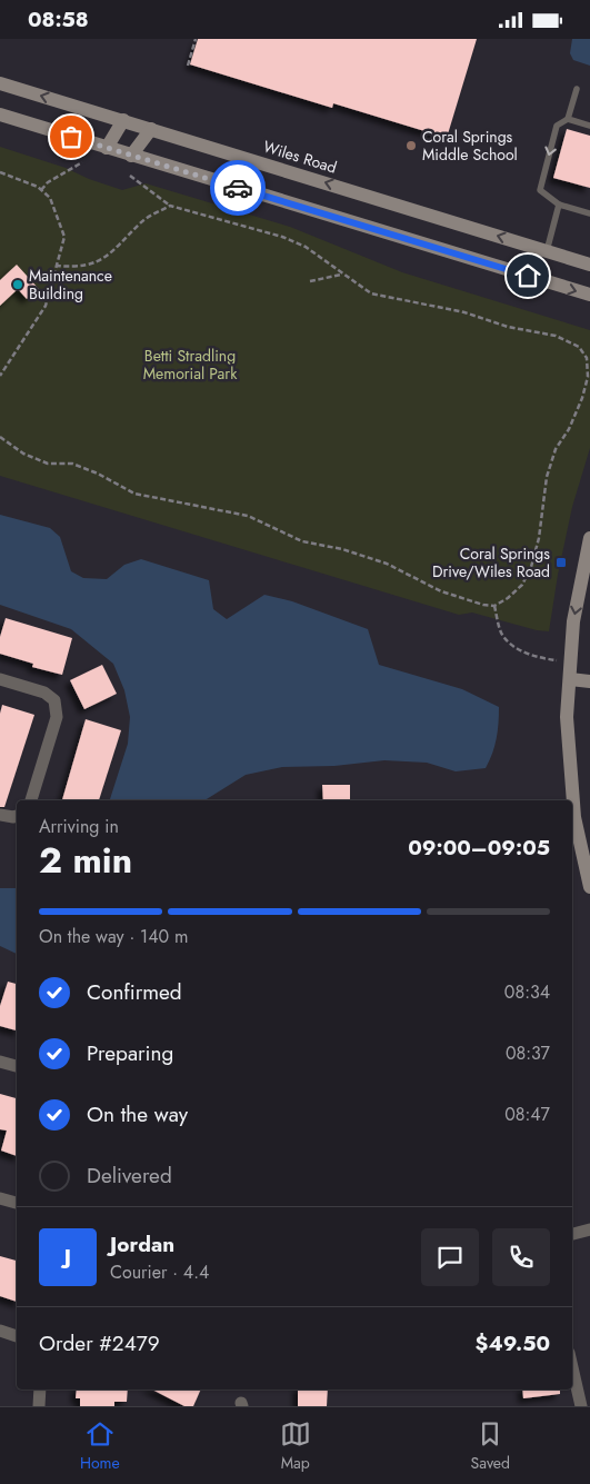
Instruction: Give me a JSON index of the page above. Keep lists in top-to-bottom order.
{
  "streets": {
    "main road": ["Wiles Road"]
  },
  "parks": ["Betti Stradling Memorial Park"],
  "places": {
    "other": ["Coral Springs Middle School", "Maintenance Building"],
    "transit": ["Coral Springs Drive/Wiles Road"]
  },
  "page": {
    "status": "08:58",
    "heading": ["2 min", "Arriving in", "09:00–09:05"],
    "panel": [
      "Jordan",
      "Courier · 4.4",
      "Order #2479",
      "$49.50"
    ],
    "bar": "On the way · 140 m",
    "list": [
      ["Confirmed", "08:34"],
      ["Preparing", "08:37"],
      ["On the way", "08:47"],
      "Delivered"
    ],
    "round": "J",
    "tabs": ["Home", "Map", "Saved"]
  }
}
